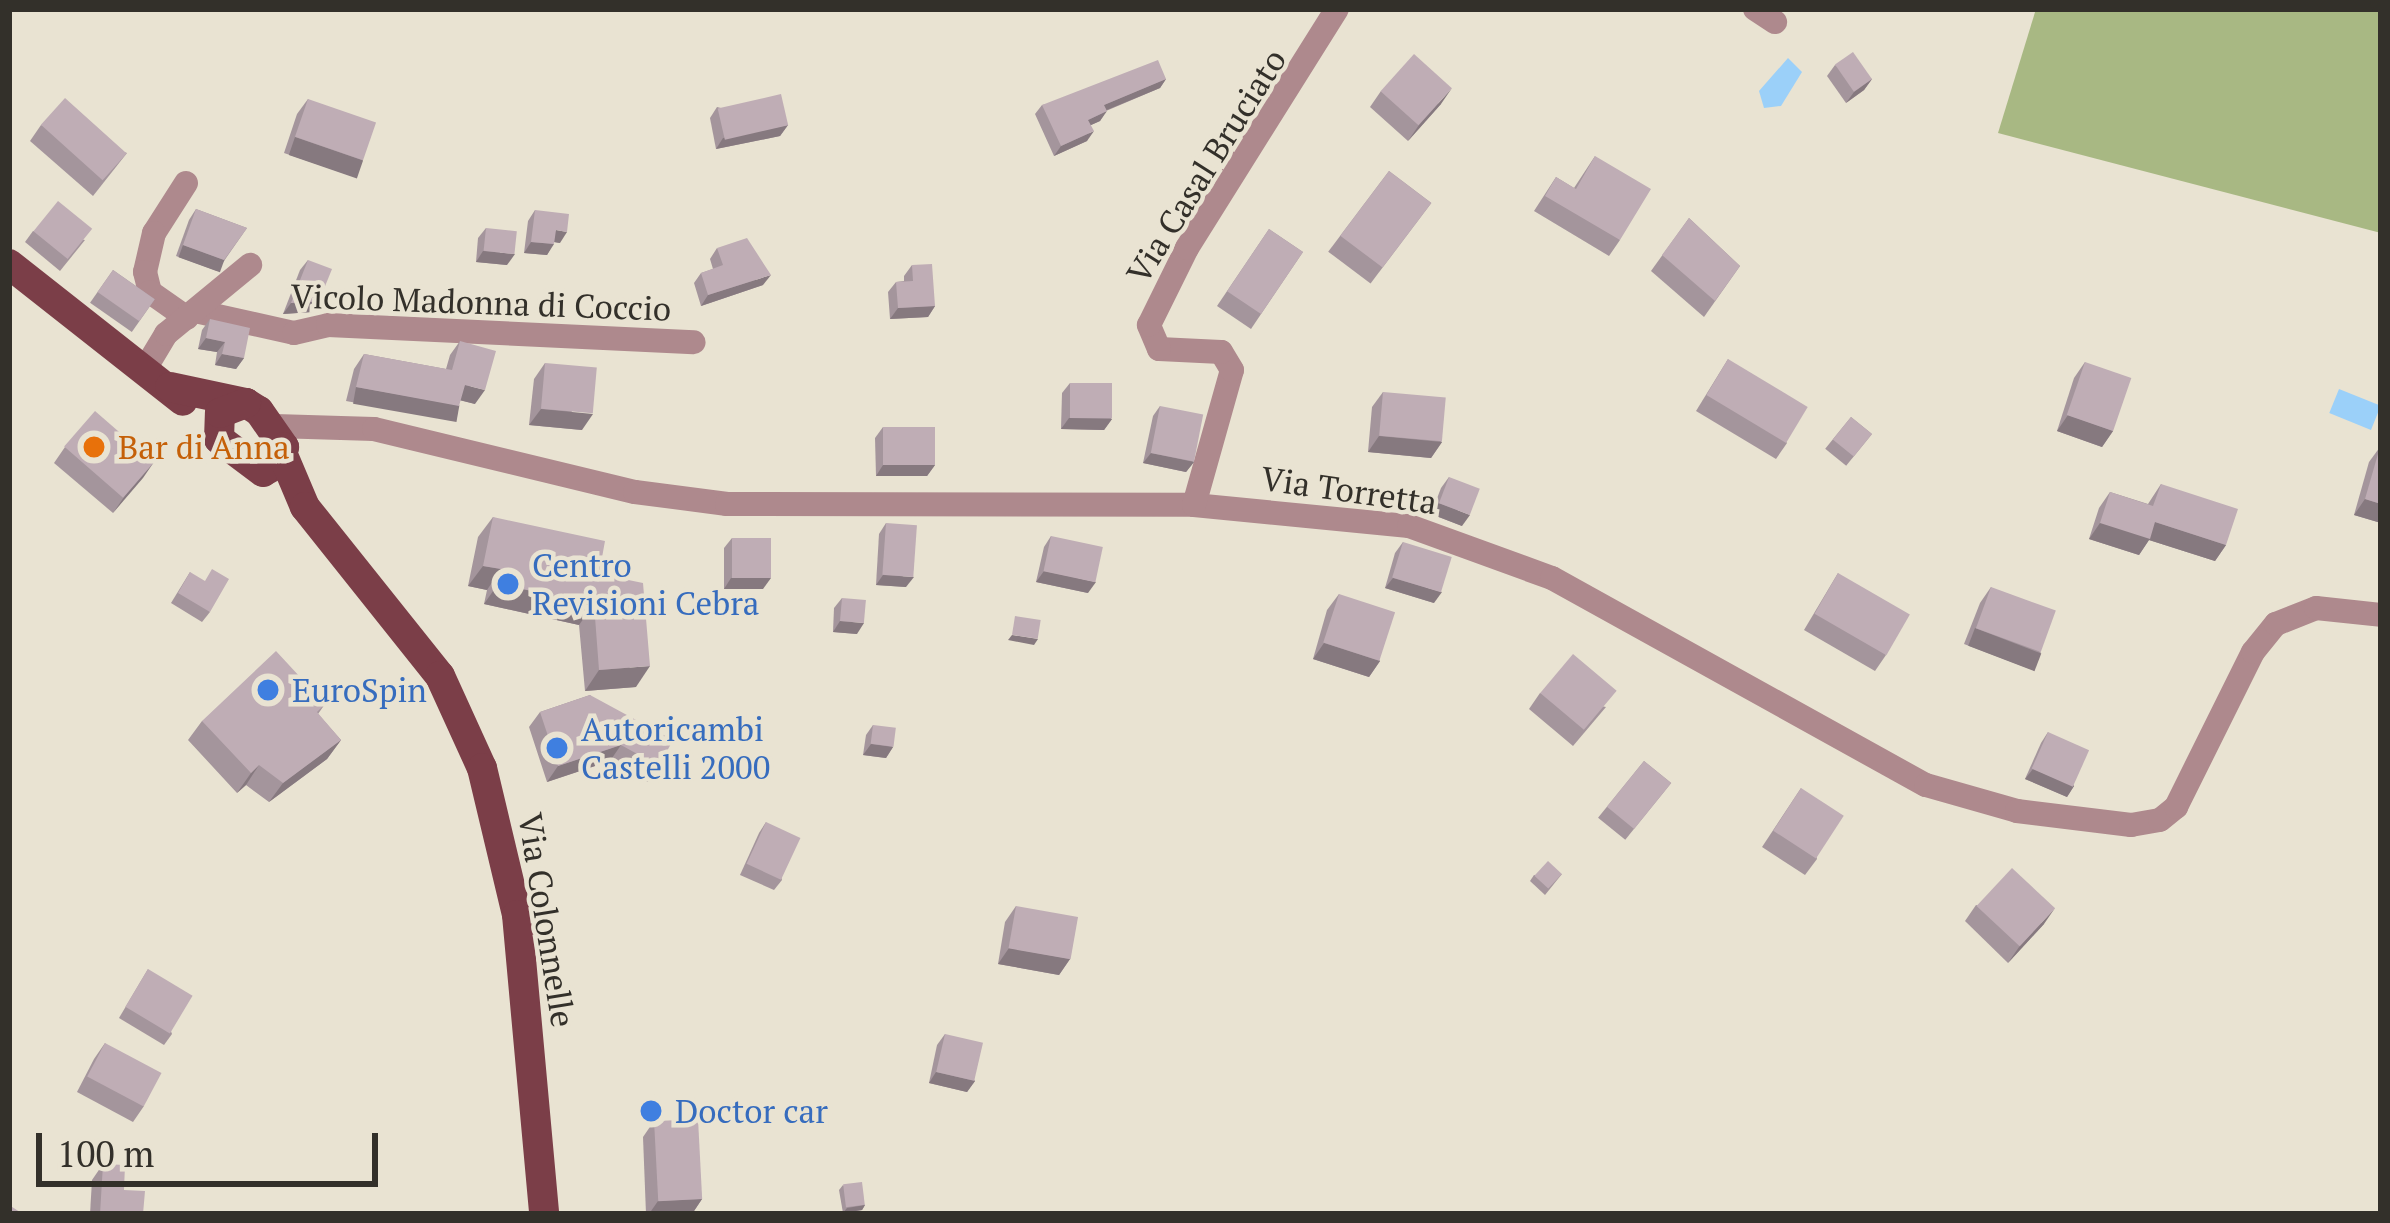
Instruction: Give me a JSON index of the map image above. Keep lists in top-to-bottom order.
{
  "streets": {
    "main road": ["Via Colonnelle"],
    "street": ["Via Casal Bruciato", "Vicolo Madonna di Coccio", "Via Torretta"]
  },
  "crossings": [
    ["Via Casal Bruciato", "Via Torretta"],
    ["Vicolo Madonna di Coccio", "Via Colonnelle"],
    ["Via Torretta", "Via Colonnelle"]
  ],
  "places": [
    "Bar di Anna",
    "Centro Revisioni Cebra",
    "EuroSpin",
    "Autoricambi Castelli 2000",
    "Doctor car"
  ],
  "scale_bar": "100 m"
}
